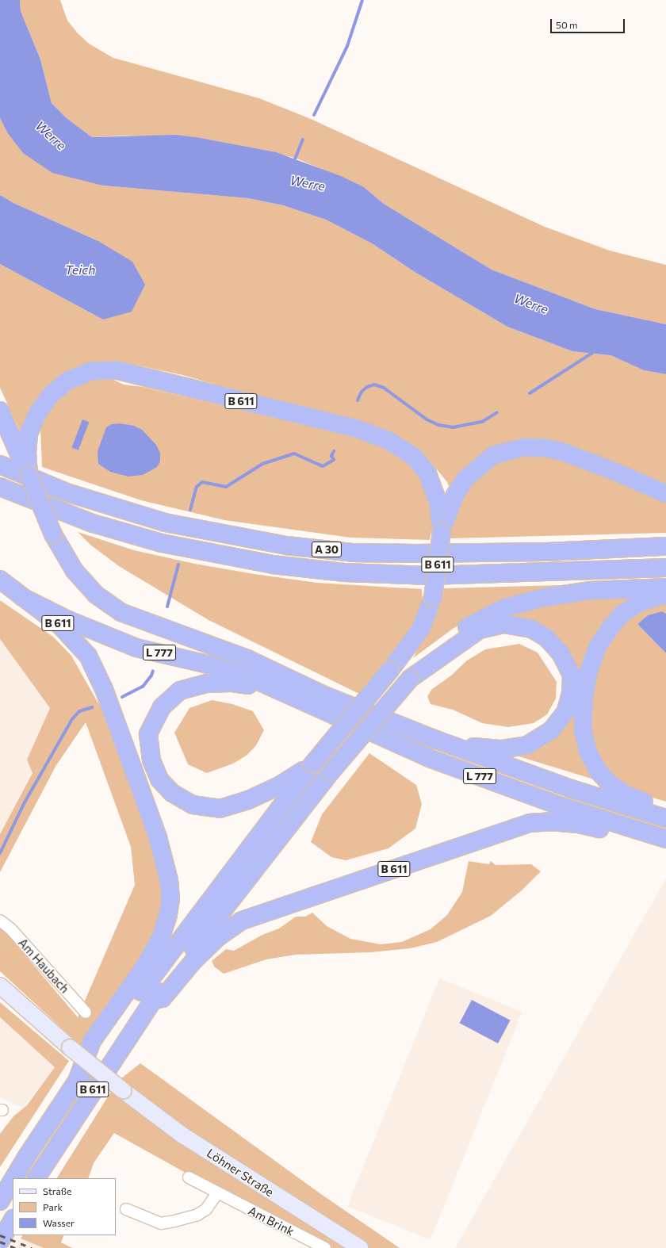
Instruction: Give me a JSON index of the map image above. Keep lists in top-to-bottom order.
{
  "streets": {
    "highway": ["B 611", "A 30", "L 777"],
    "main road": ["Löhner Straße"],
    "street": ["Am Haubach", "Am Brink"]
  },
  "crossings": [
    ["B 611", "L 777"]
  ],
  "water": ["Werre", "Teich"],
  "legend": ["Straße", "Park", "Wasser"],
  "scale_bar": "50 m"
}
